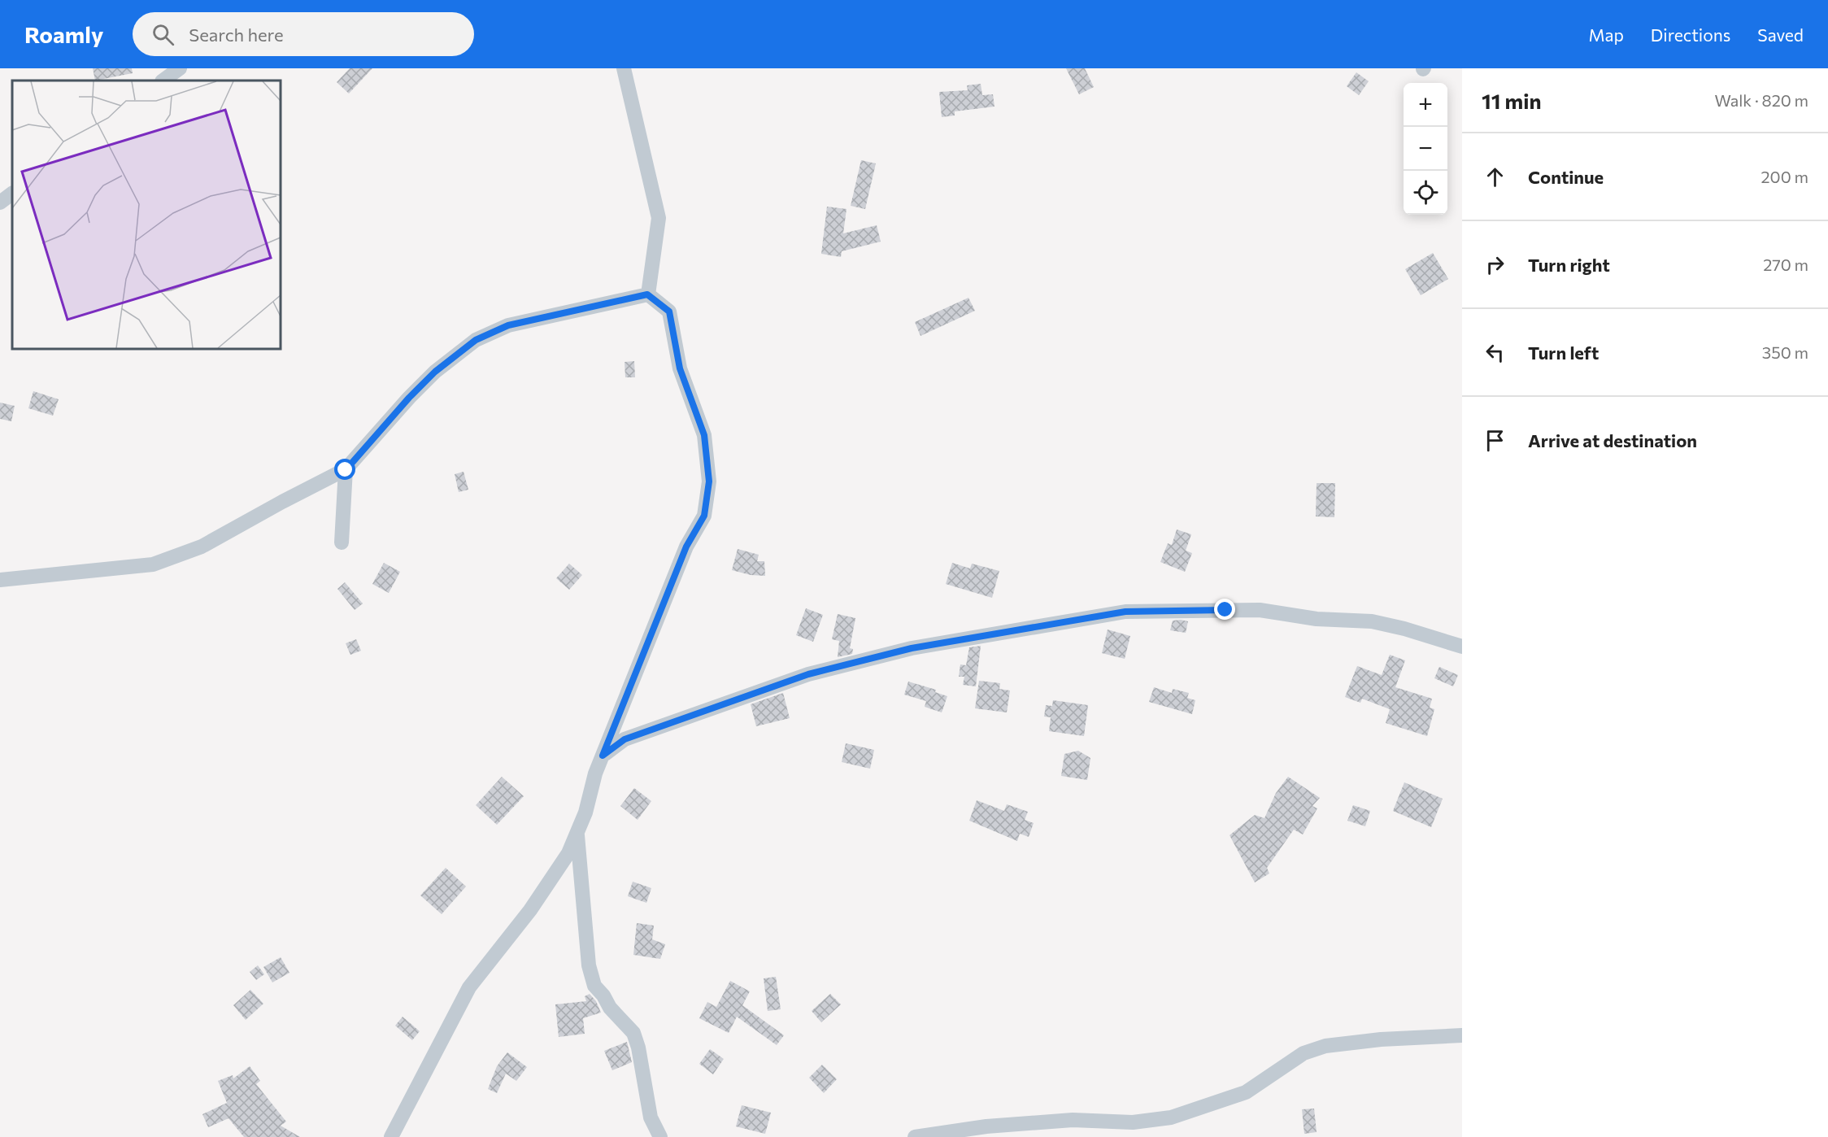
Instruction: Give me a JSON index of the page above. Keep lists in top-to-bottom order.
{
  "page": {
    "header": "Roamly",
    "search": "Search here",
    "nav": ["Map", "Directions", "Saved"],
    "heading": ["11 min", "Walk · 820 m"],
    "map_buttons": ["+", "−"],
    "list": [
      ["Continue", "200 m"],
      ["Turn right", "270 m"],
      ["Turn left", "350 m"],
      "Arrive at destination"
    ]
  }
}
